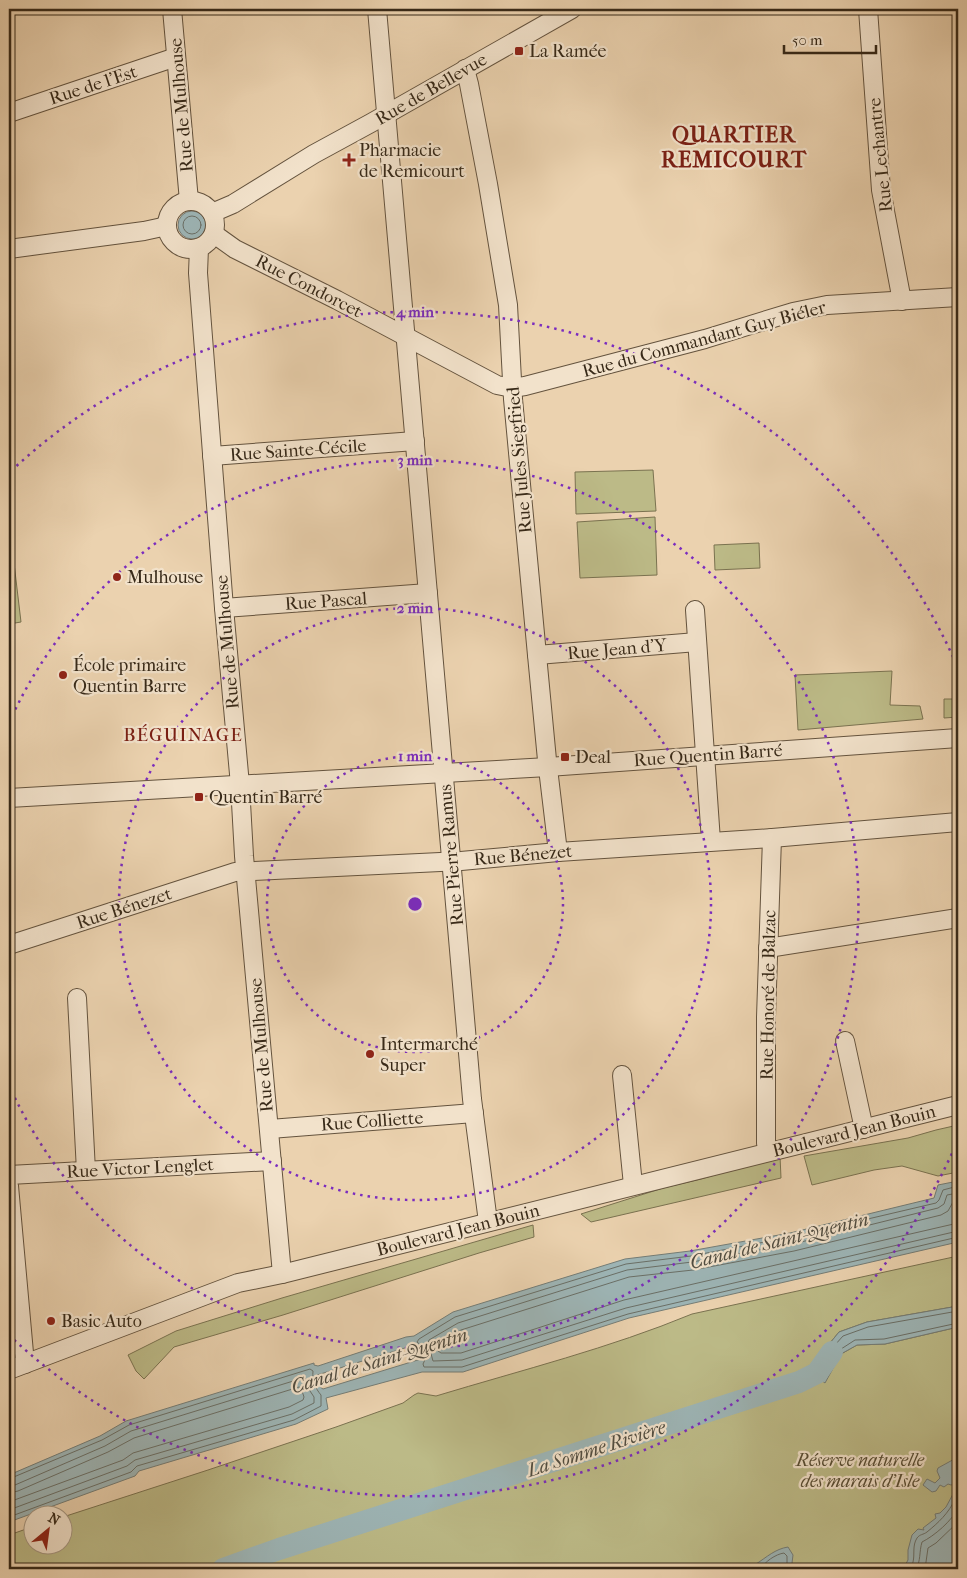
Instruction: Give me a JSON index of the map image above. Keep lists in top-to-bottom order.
{
  "streets": {
    "street": [
      "Rue de l'Est",
      "Rue de Bellevue",
      "Rue de Mulhouse",
      "Rue Lechantre",
      "Rue Condorcet",
      "Rue du Commandant Guy Biéler",
      "Rue Sainte-Cécile",
      "Rue Jules Siegfried",
      "Rue Pascal",
      "Rue Jean d'Y",
      "Rue Quentin Barré",
      "Rue Pierre Ramus",
      "Rue Bénezet",
      "Rue Honoré de Balzac",
      "Rue Colliette",
      "Boulevard Jean Bouin",
      "Rue Victor Lenglet"
    ]
  },
  "crossings": [
    ["Rue de l'Est", "Rue de Mulhouse"],
    ["Rue de Bellevue", "Rue de Mulhouse"],
    ["Rue de Bellevue", "Rue Condorcet"],
    ["Rue de Bellevue", "Rue Jules Siegfried"],
    ["Rue de Bellevue", "Rue Pierre Ramus"],
    ["Rue de Mulhouse", "Rue Condorcet"],
    ["Rue de Mulhouse", "Rue Sainte-Cécile"],
    ["Rue de Mulhouse", "Rue Pascal"],
    ["Rue de Mulhouse", "Rue Quentin Barré"],
    ["Rue de Mulhouse", "Rue Bénezet"],
    ["Rue de Mulhouse", "Rue Colliette"],
    ["Rue de Mulhouse", "Boulevard Jean Bouin"],
    ["Rue de Mulhouse", "Rue Victor Lenglet"],
    ["Rue Lechantre", "Rue du Commandant Guy Biéler"],
    ["Rue Condorcet", "Rue du Commandant Guy Biéler"],
    ["Rue Condorcet", "Rue Jules Siegfried"],
    ["Rue Condorcet", "Rue Pierre Ramus"],
    ["Rue du Commandant Guy Biéler", "Rue Jules Siegfried"],
    ["Rue Sainte-Cécile", "Rue Pierre Ramus"],
    ["Rue Jules Siegfried", "Rue Jean d'Y"],
    ["Rue Jules Siegfried", "Rue Quentin Barré"],
    ["Rue Jules Siegfried", "Rue Bénezet"],
    ["Rue Pascal", "Rue Pierre Ramus"],
    ["Rue Quentin Barré", "Rue Pierre Ramus"],
    ["Rue Pierre Ramus", "Rue Bénezet"],
    ["Rue Pierre Ramus", "Rue Colliette"],
    ["Rue Pierre Ramus", "Boulevard Jean Bouin"],
    ["Rue Bénezet", "Rue Honoré de Balzac"],
    ["Rue Honoré de Balzac", "Boulevard Jean Bouin"]
  ],
  "districts": ["QUARTIER REMICOURT", "BÉGUINAGE"],
  "water": ["Canal de Saint-Quentin", "La Somme Rivière"],
  "parks": ["Réserve naturelle des marais d'Isle"],
  "places": {
    "transit": ["La Ramée", "Deal", "Quentin Barré"],
    "health": ["Pharmacie de Remicourt"],
    "other": [
      "Mulhouse",
      "École primaire Quentin Barre",
      "Intermarché Super",
      "Basic Auto"
    ]
  },
  "scale_bar": "50 m",
  "north": "top right",
  "rings": [
    "4 min",
    "3 min",
    "2 min",
    "1 min"
  ]
}
